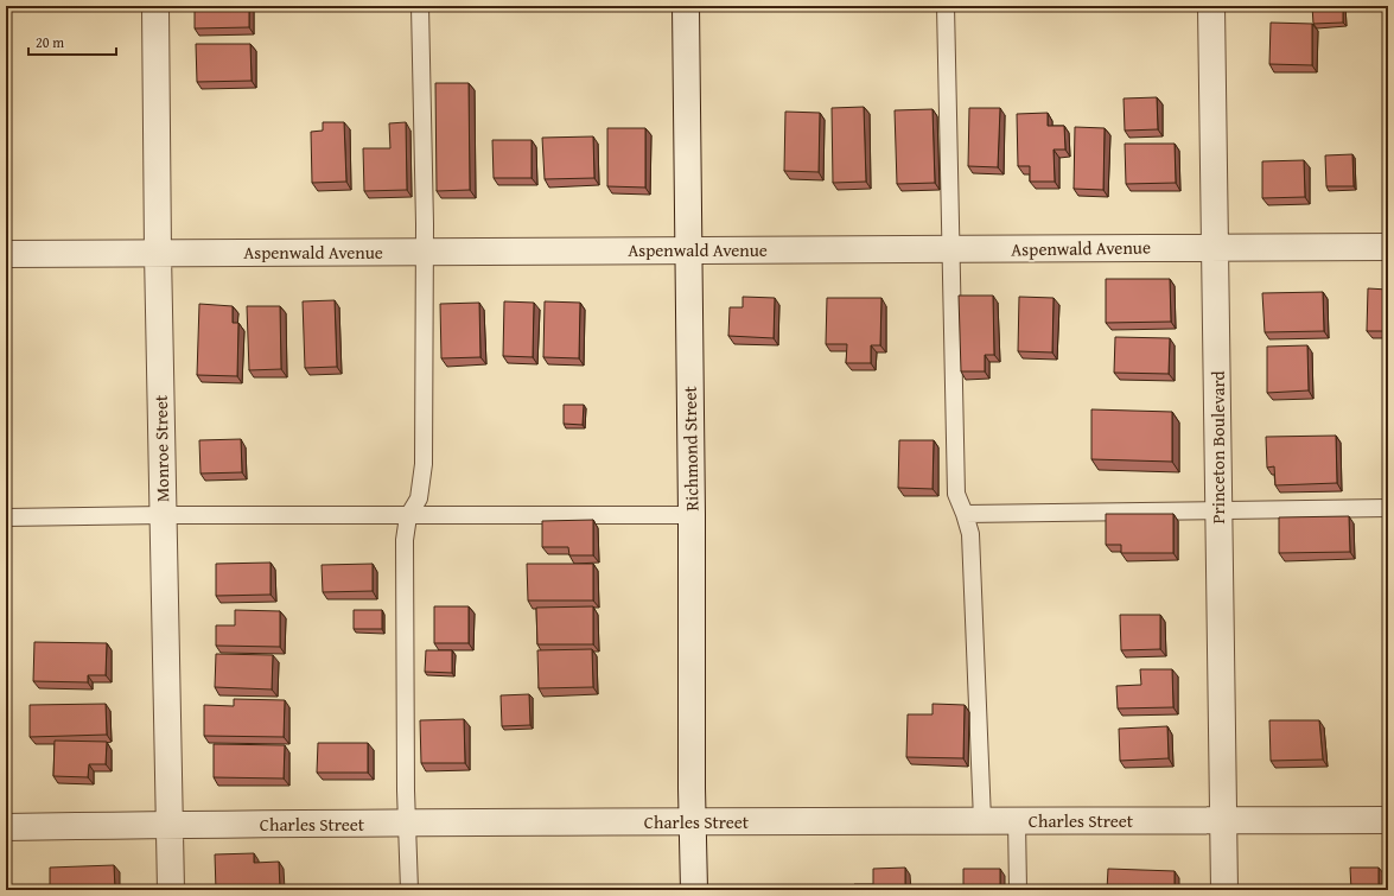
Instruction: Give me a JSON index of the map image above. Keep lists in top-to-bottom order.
{
  "streets": {
    "street": [
      "Aspenwald Avenue",
      "Princeton Boulevard",
      "Monroe Street",
      "Richmond Street",
      "Charles Street"
    ]
  },
  "crossings": [
    ["Aspenwald Avenue", "Princeton Boulevard"],
    ["Aspenwald Avenue", "Monroe Street"],
    ["Aspenwald Avenue", "Richmond Street"],
    ["Princeton Boulevard", "Charles Street"],
    ["Monroe Street", "Charles Street"],
    ["Richmond Street", "Charles Street"]
  ],
  "scale_bar": "20 m"
}
